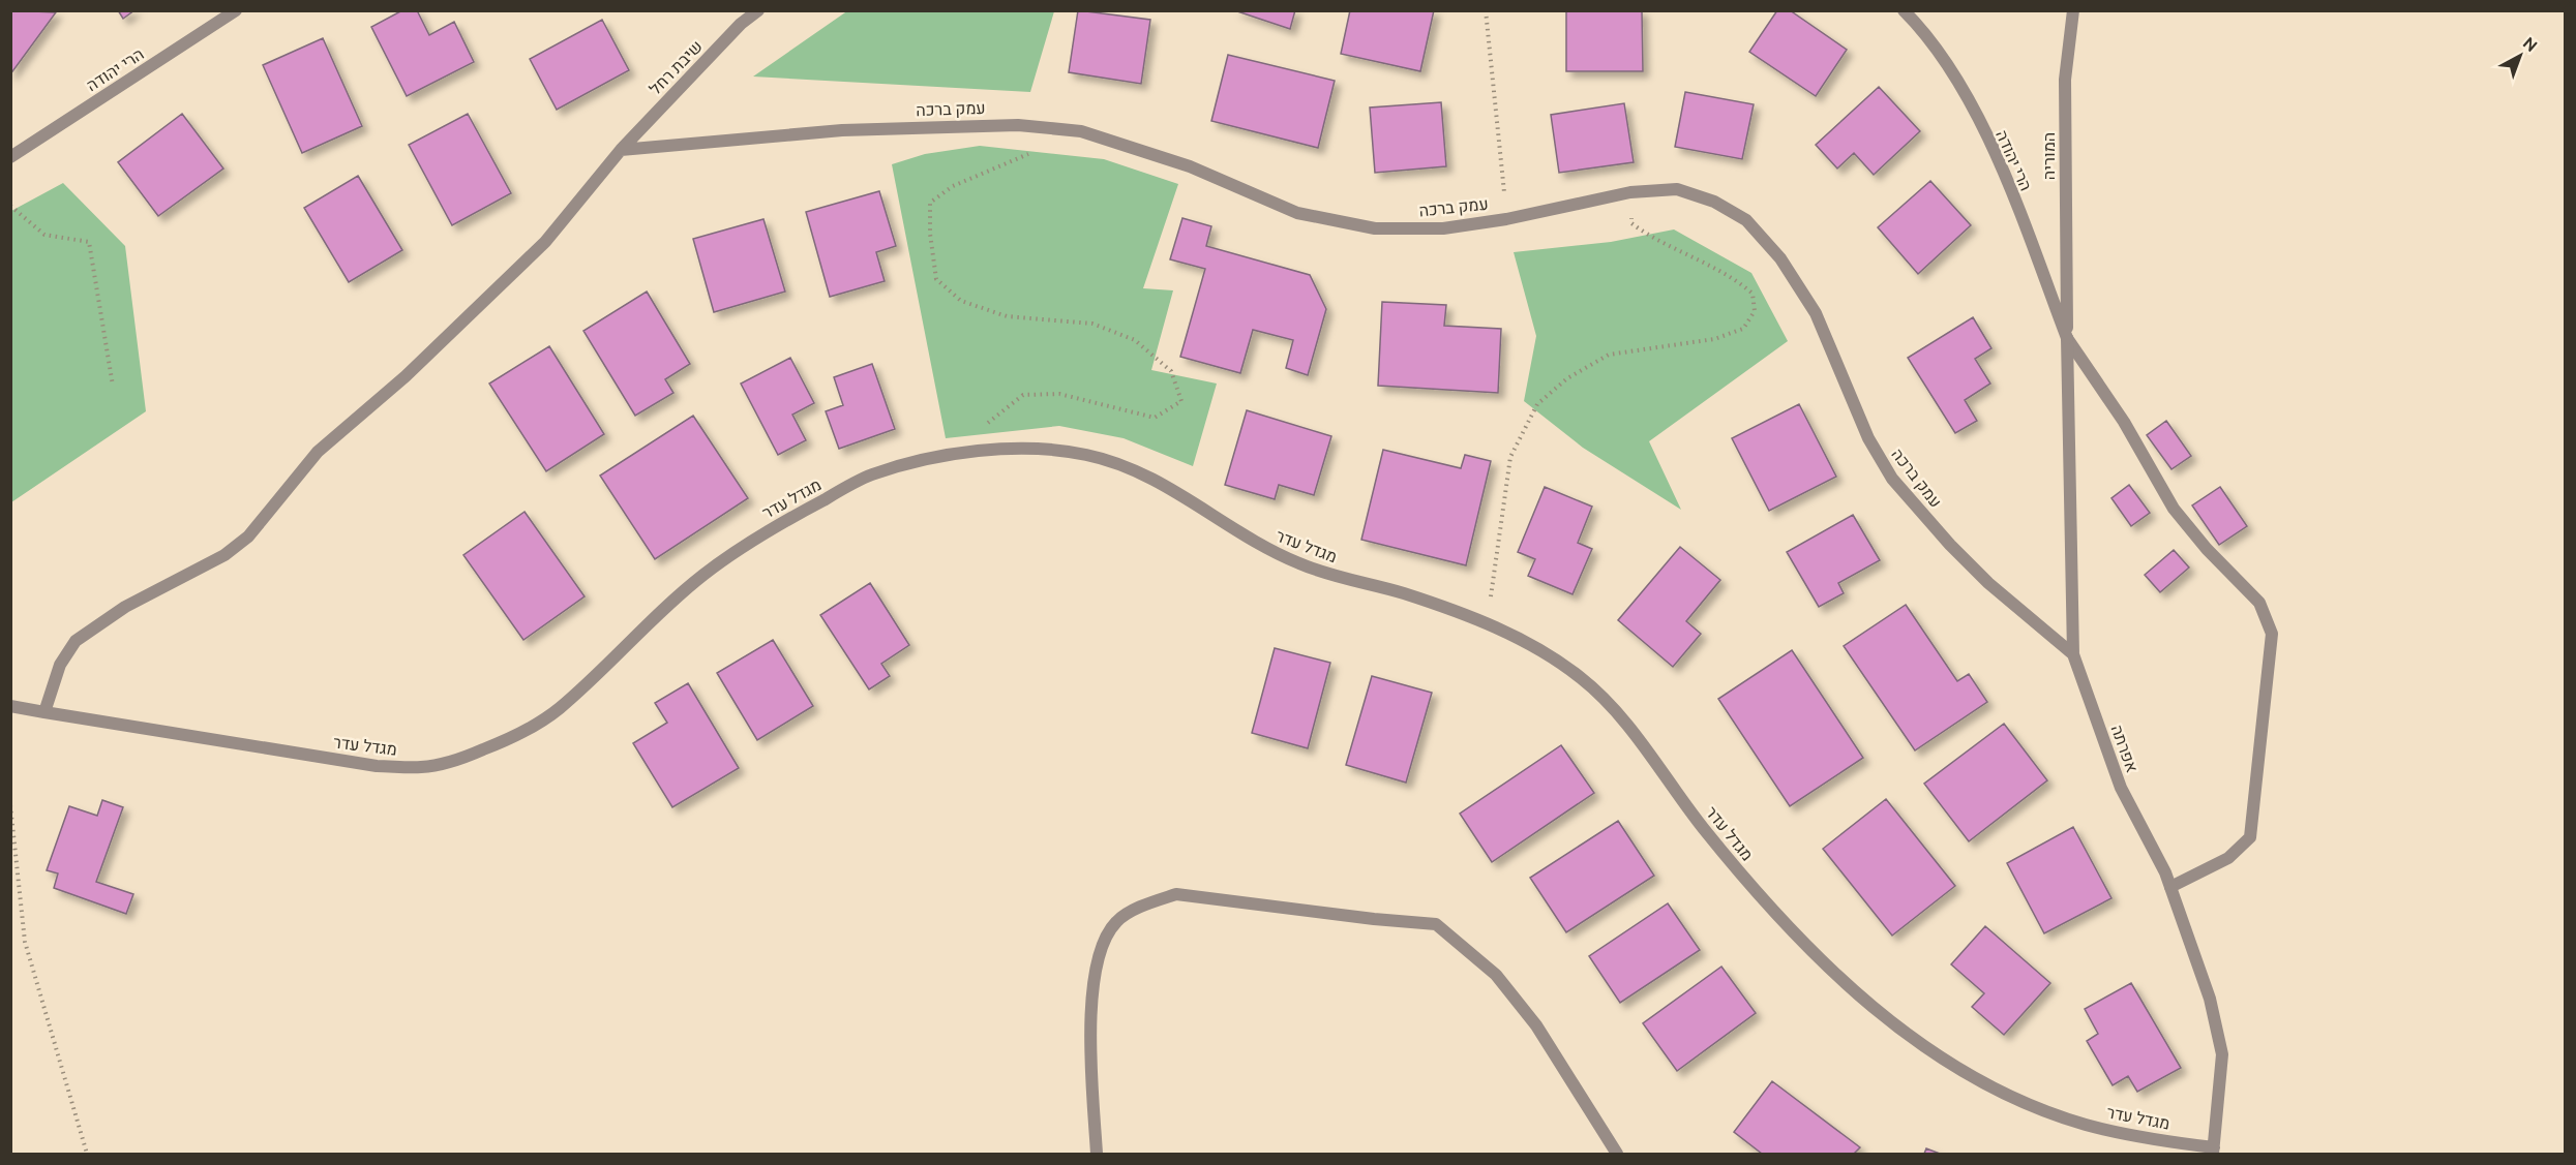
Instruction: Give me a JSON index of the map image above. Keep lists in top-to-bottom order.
{
  "streets": {
    "street": [
      "שיבת רחל",
      "הרי יהודה",
      "עמק ברכה",
      "המוריה",
      "מגדל עדר",
      "אפרתה"
    ]
  },
  "crossings": [
    ["שיבת רחל", "עמק ברכה"],
    ["הרי יהודה", "המוריה"],
    ["הרי יהודה", "אפרתה"],
    ["עמק ברכה", "אפרתה"],
    ["המוריה", "אפרתה"],
    ["מגדל עדר", "אפרתה"]
  ],
  "north": "top right"
}
